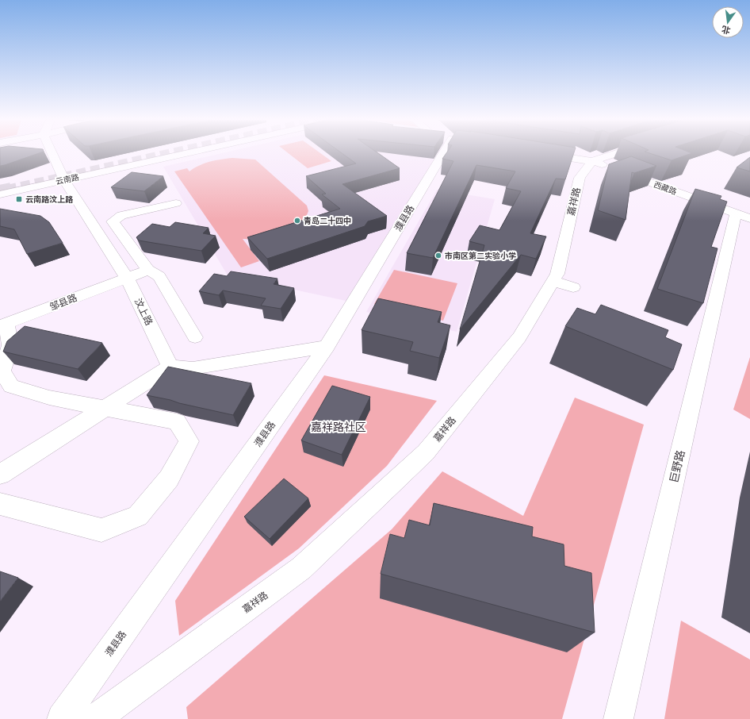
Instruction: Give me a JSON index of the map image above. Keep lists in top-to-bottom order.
{
  "streets": {
    "street": [
      "云南路",
      "西藏路",
      "嘉祥路",
      "濮县路",
      "邹县路",
      "汶上路",
      "巨野路"
    ]
  },
  "crossings": [
    ["云南路", "汶上路"],
    ["西藏路", "嘉祥路"],
    ["西藏路", "巨野路"],
    ["邹县路", "汶上路"]
  ],
  "districts": ["嘉祥路社区"],
  "places": {
    "transit": ["云南路汶上路"],
    "other": ["青岛二十四中", "市南区第二实验小学"]
  },
  "north": "bottom"
}
